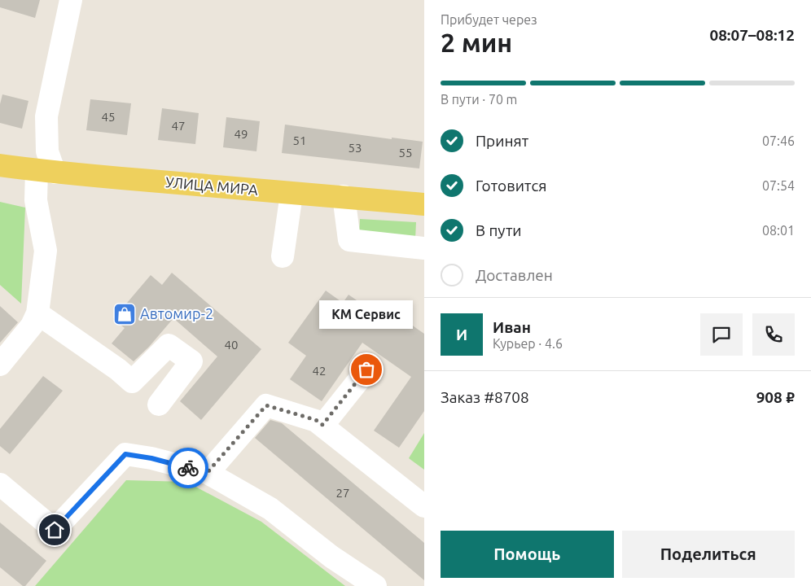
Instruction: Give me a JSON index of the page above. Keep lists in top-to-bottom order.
{
  "streets": {
    "main road": ["УЛИЦА МИРА"]
  },
  "places": {
    "shop": ["Автомир-2"],
    "other": ["КМ Сервис"]
  },
  "house_numbers": [
    "45",
    "47",
    "49",
    "51",
    "53",
    "55",
    "40",
    "42",
    "27"
  ],
  "page": {
    "heading": ["2 мин", "Прибудет через", "08:07–08:12"],
    "panel": [
      "Иван",
      "Курьер · 4.6",
      "Заказ #8708",
      "908 ₽"
    ],
    "bar": "В пути · 70 m",
    "list": [
      ["Принят", "07:46"],
      ["Готовится", "07:54"],
      ["В пути", "08:01"],
      "Доставлен"
    ],
    "bubble": "КМ Сервис",
    "round": "И",
    "buttons": ["Помощь", "Поделиться"]
  }
}
